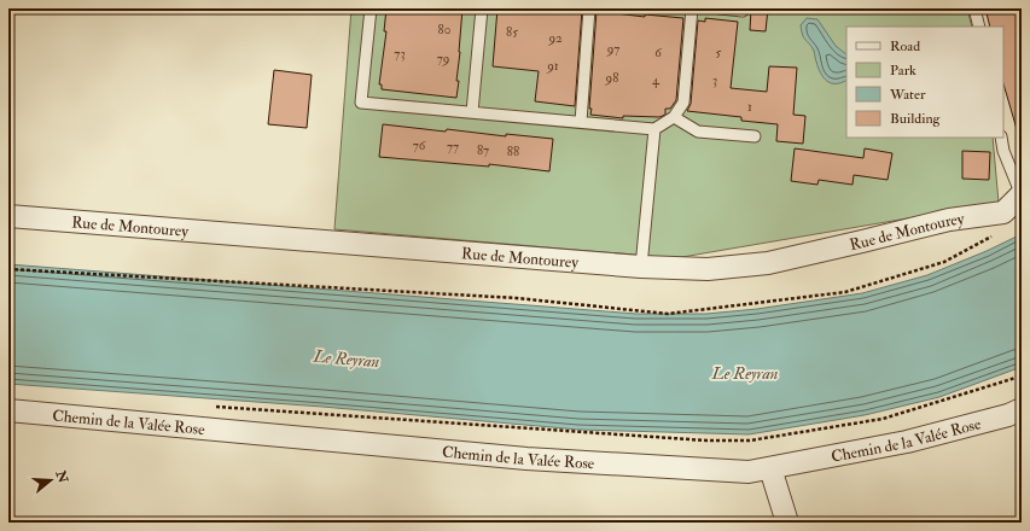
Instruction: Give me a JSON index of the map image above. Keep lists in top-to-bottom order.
{
  "streets": {
    "street": ["Rue de Montourey", "Chemin de la Valée Rose"]
  },
  "water": ["Le Reyran"],
  "house_numbers": [
    "80",
    "85",
    "92",
    "97",
    "6",
    "5",
    "73",
    "79",
    "91",
    "98",
    "4",
    "3",
    "1",
    "76",
    "77",
    "87",
    "88"
  ],
  "legend": [
    "Road",
    "Park",
    "Water",
    "Building"
  ],
  "north": "right"
}
